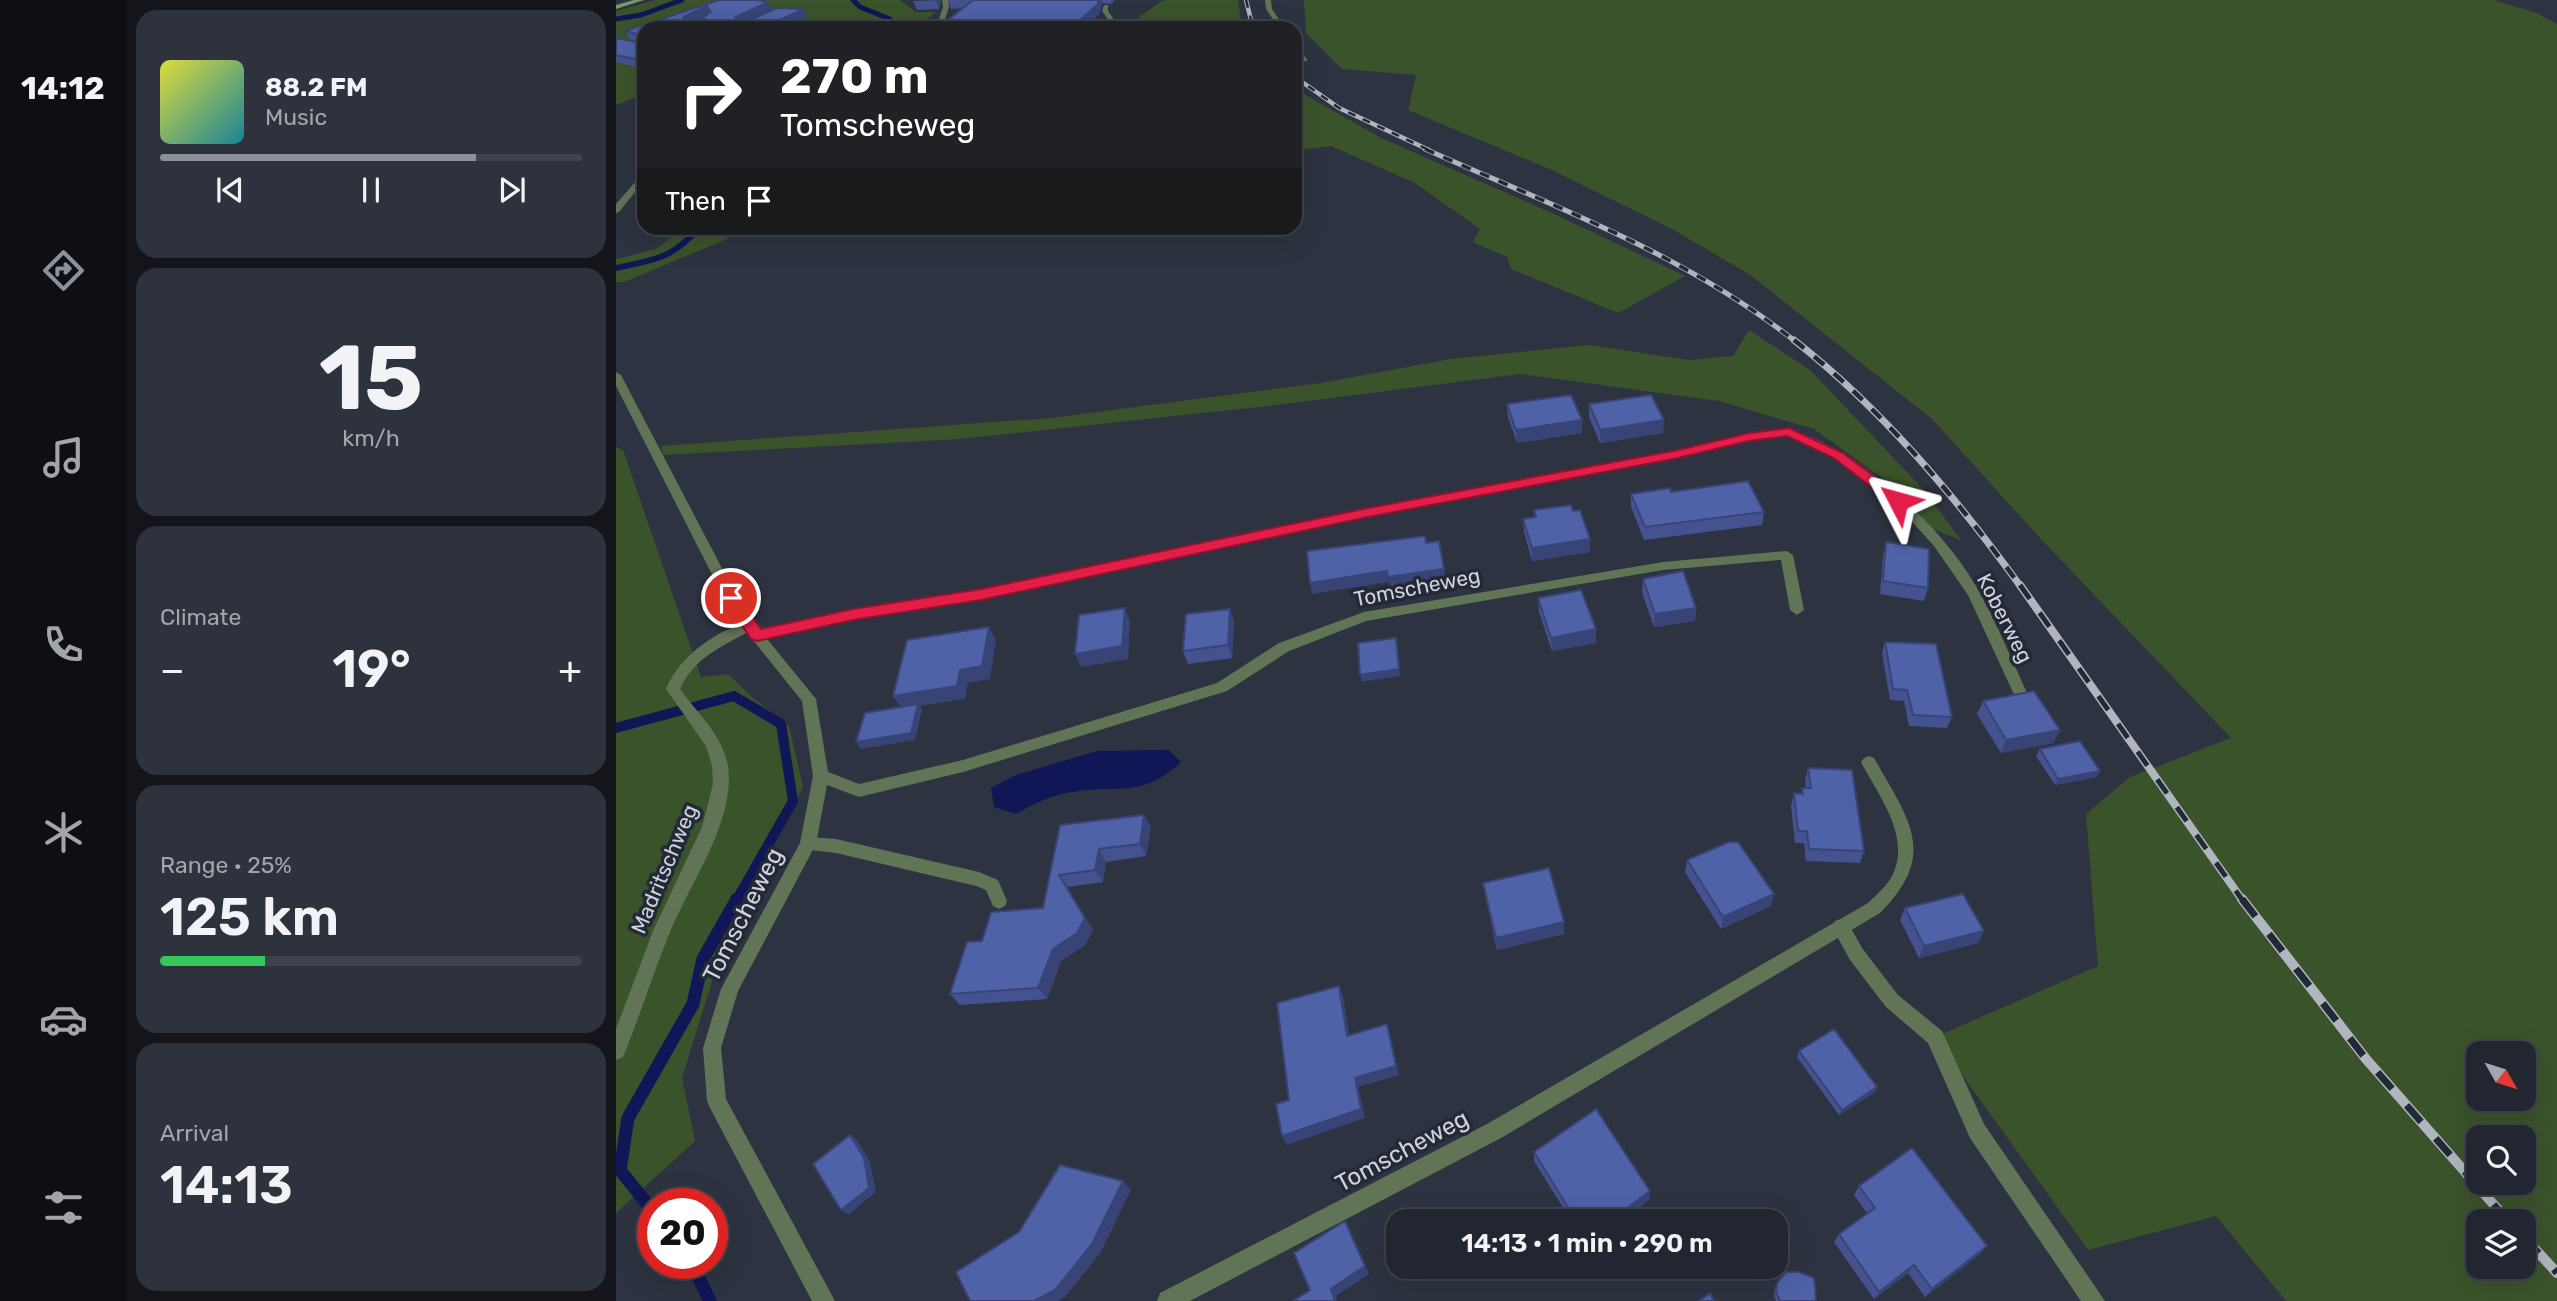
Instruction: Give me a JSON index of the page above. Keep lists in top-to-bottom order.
{
  "streets": {
    "street": ["Tomscheweg", "Koberweg", "Madritschweg"]
  },
  "crossings": [
    ["Tomscheweg", "Koberweg"],
    ["Tomscheweg", "Madritschweg"],
    ["Koberweg", "Madritschweg"]
  ],
  "north": "bottom right",
  "page": {
    "tabs": "14:12",
    "turn": ["270 m", "Tomscheweg"],
    "song": ["88.2 FM", "Music"],
    "then": "Then",
    "tile": [
      ["15", "km/h"],
      "Climate",
      ["Range · 25%", "125 km"],
      ["Arrival", "14:13"]
    ],
    "heat": ["−", "19°", "+"],
    "limit": "20",
    "trip": "14:13 · 1 min · 290 m"
  }
}
